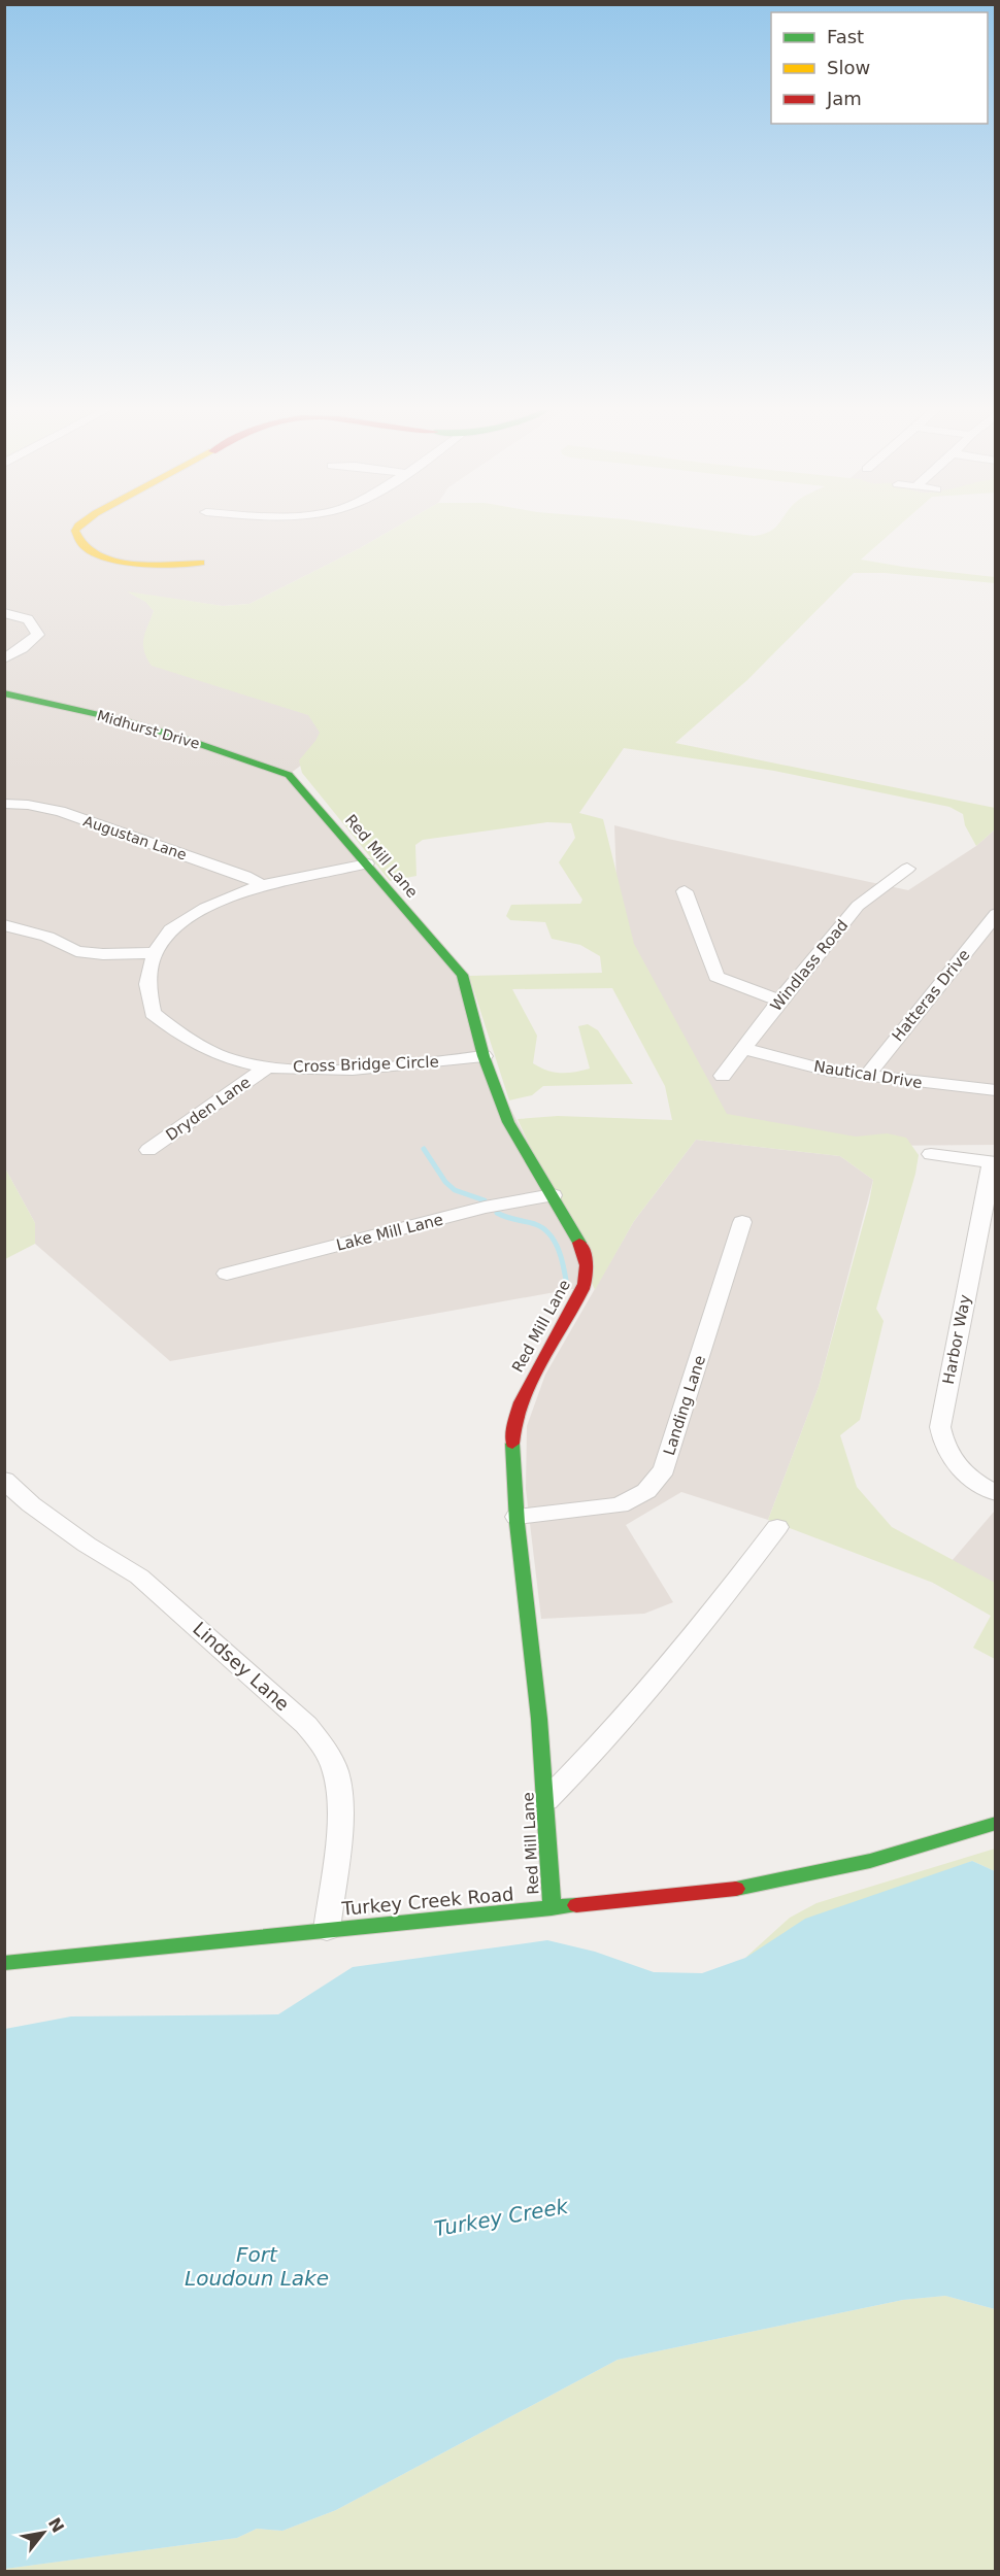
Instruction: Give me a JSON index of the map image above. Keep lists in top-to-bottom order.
{
  "streets": {
    "street": [
      "Midhurst Drive",
      "Augustan Lane",
      "Red Mill Lane",
      "Windlass Road",
      "Hatteras Drive",
      "Cross Bridge Circle",
      "Nautical Drive",
      "Dryden Lane",
      "Lake Mill Lane",
      "Harbor Way",
      "Landing Lane",
      "Lindsey Lane",
      "Turkey Creek Road"
    ]
  },
  "crossings": [
    ["Midhurst Drive", "Red Mill Lane"],
    ["Augustan Lane", "Cross Bridge Circle"],
    ["Red Mill Lane", "Cross Bridge Circle"],
    ["Red Mill Lane", "Lake Mill Lane"],
    ["Red Mill Lane", "Landing Lane"],
    ["Red Mill Lane", "Turkey Creek Road"],
    ["Windlass Road", "Nautical Drive"],
    ["Hatteras Drive", "Nautical Drive"],
    ["Cross Bridge Circle", "Dryden Lane"],
    ["Lindsey Lane", "Turkey Creek Road"]
  ],
  "water": ["Turkey Creek", "Fort Loudoun Lake"],
  "legend": ["Fast", "Slow", "Jam"],
  "north": "top right"
}
